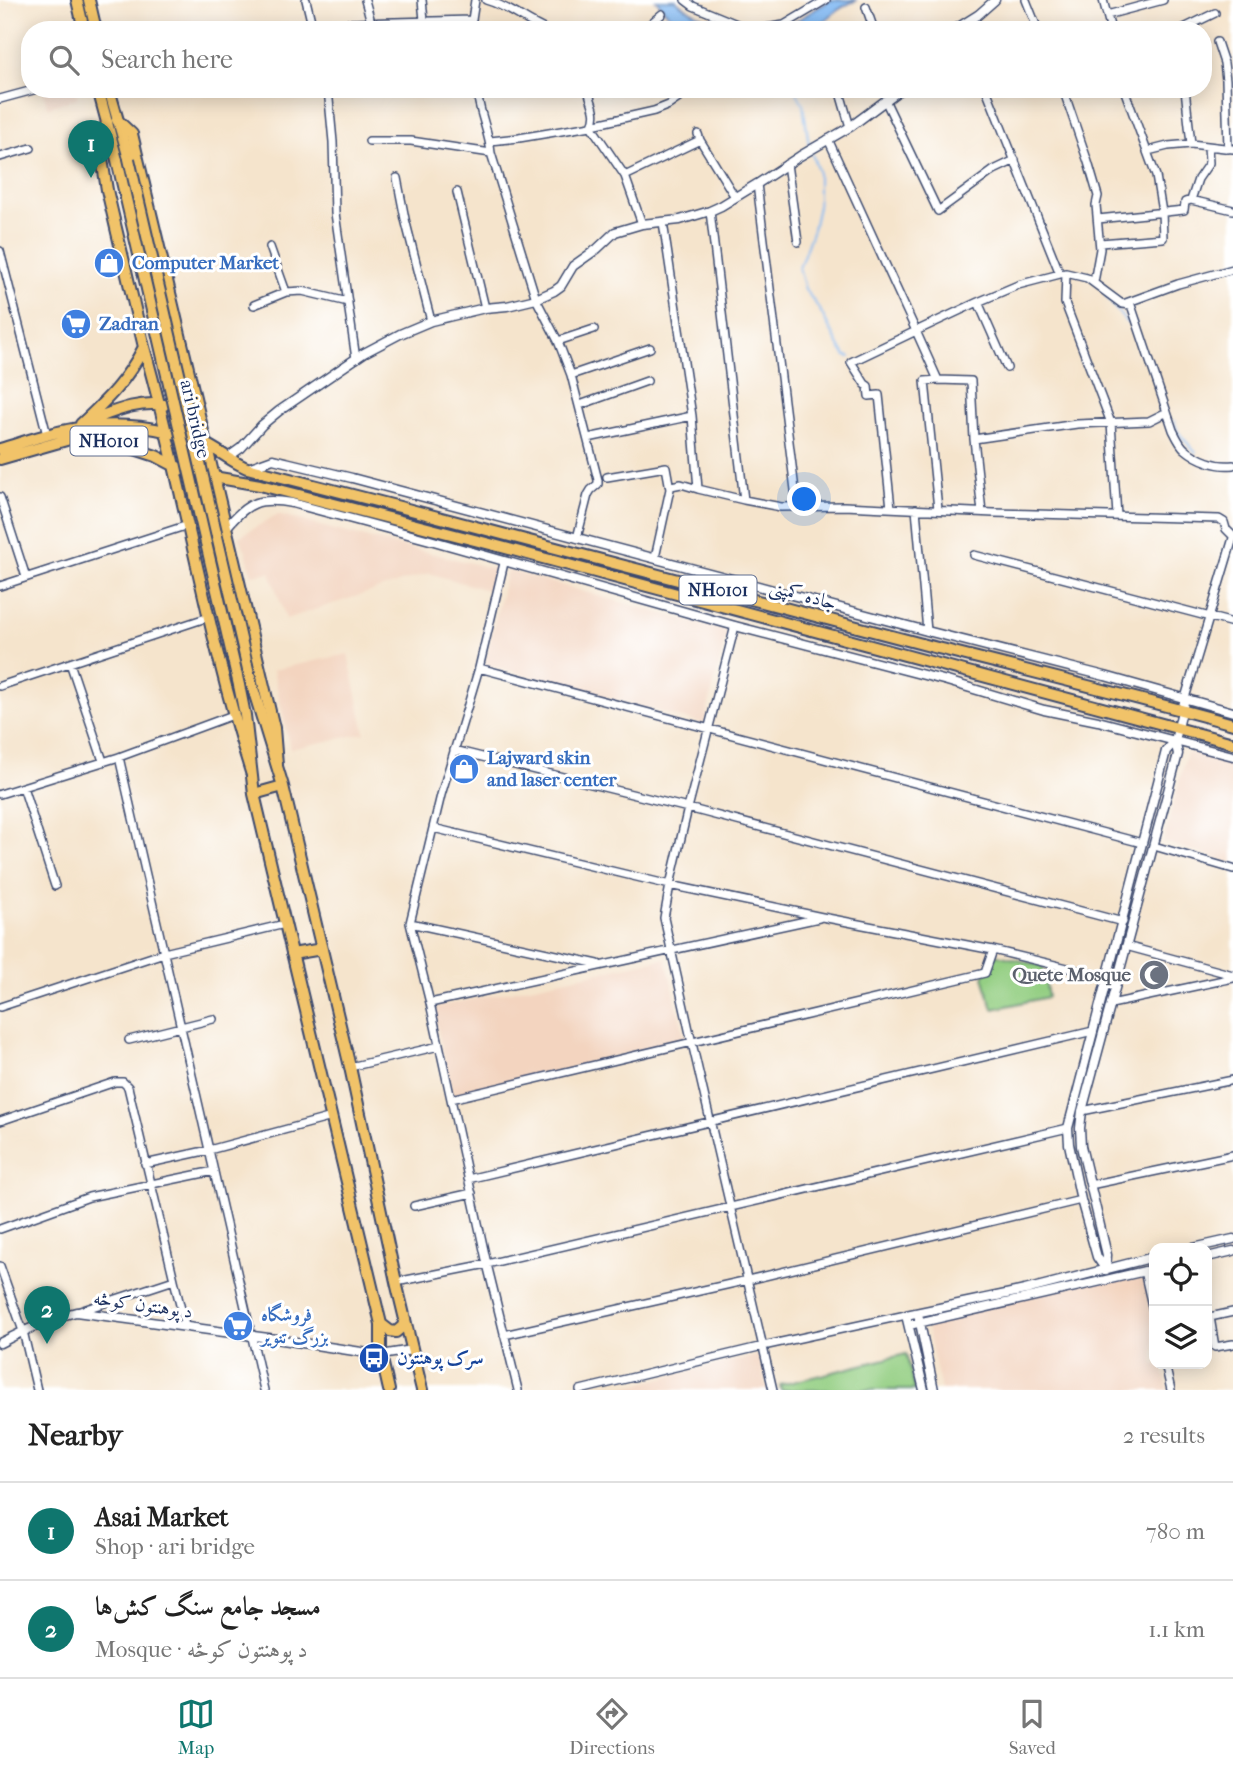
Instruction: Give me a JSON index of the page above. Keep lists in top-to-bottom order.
{
  "streets": {
    "main road": ["ari bridge", "NH0101", "جاده کمپنی"],
    "street": ["د پوهنتون کوڅه"]
  },
  "crossings": [
    ["NH0101", "جاده کمپنی"]
  ],
  "places": {
    "shop": ["Computer Market", "Lajward skin and laser center"],
    "supermarket": ["Zadran", "فروشگاه بزرگ تنویر"],
    "mosque": ["Quete Mosque"],
    "bus stop": ["سرک پوهنتون"]
  },
  "page": {
    "search": "Search here",
    "pins": ["1", "2"],
    "heading": ["Nearby", "2 results"],
    "list": [
      {
        "mark": "1",
        "name": "Asai Market",
        "note": "Shop · ari bridge",
        "value": "780 m"
      },
      {
        "mark": "2",
        "name": "مسجد جامع سنگ کش‌ها",
        "note": "Mosque · د پوهنتون کوڅه",
        "value": "1.1 km"
      }
    ],
    "nav": ["Map", "Directions", "Saved"]
  }
}
